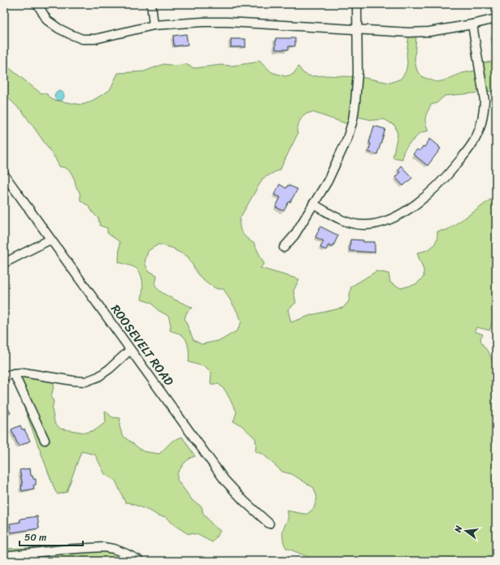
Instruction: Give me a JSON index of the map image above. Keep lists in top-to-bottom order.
{
  "streets": {
    "street": ["ROOSEVELT ROAD"]
  },
  "scale_bar": "50 m",
  "north": "left"
}
